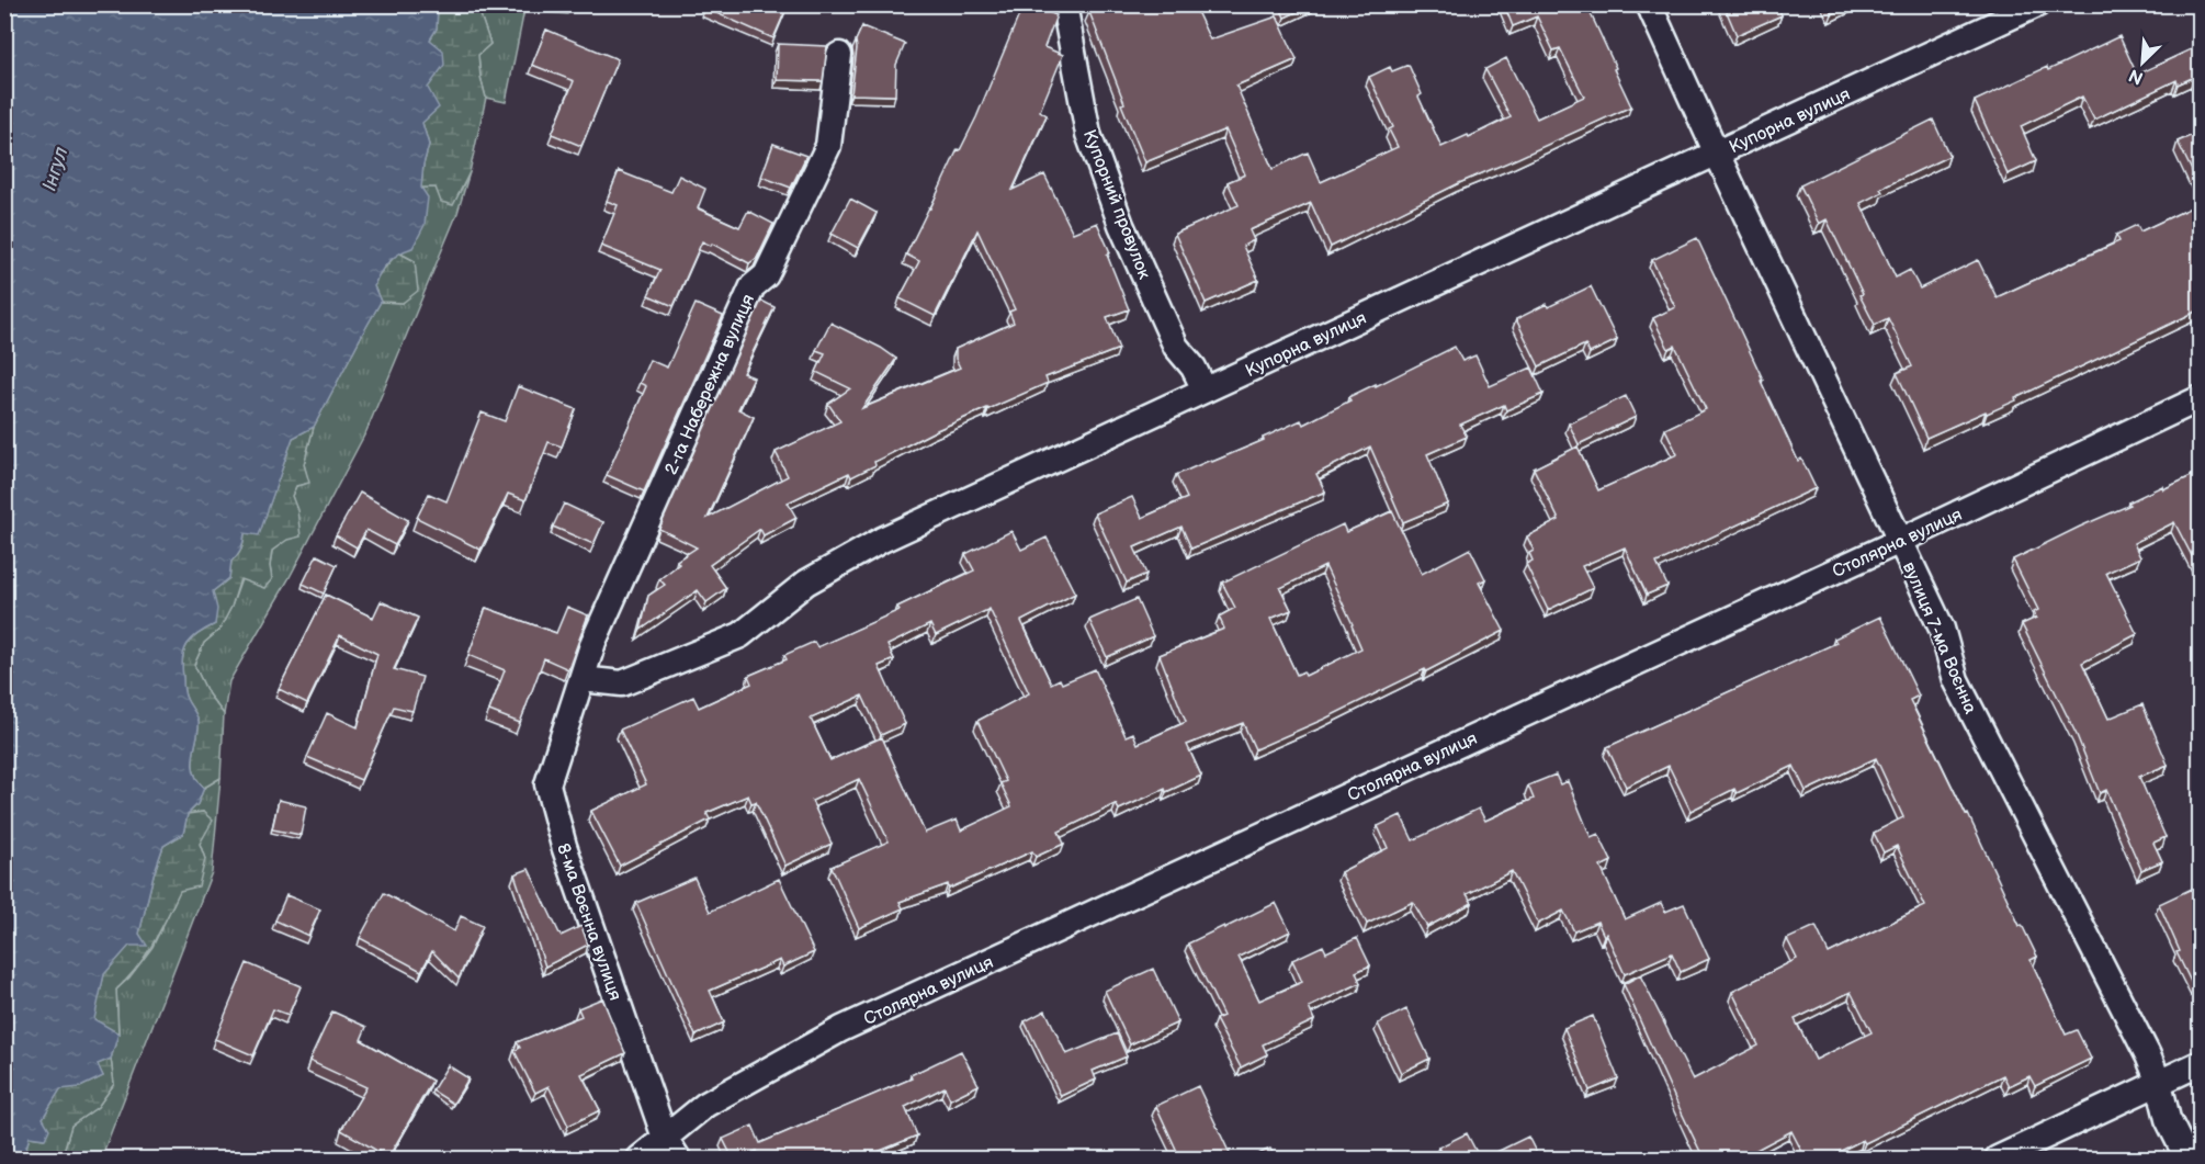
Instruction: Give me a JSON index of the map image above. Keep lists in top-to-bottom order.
{
  "streets": {
    "street": [
      "Купорна вулиця",
      "Купорний провулок",
      "2-га Набережна вулиця",
      "Столярна вулиця",
      "вулиця 7-ма Воєнна",
      "8-ма Воєнна вулиця"
    ]
  },
  "crossings": [
    ["Купорна вулиця", "Купорний провулок"],
    ["Купорна вулиця", "2-га Набережна вулиця"],
    ["Купорна вулиця", "вулиця 7-ма Воєнна"],
    ["Купорна вулиця", "8-ма Воєнна вулиця"],
    ["2-га Набережна вулиця", "8-ма Воєнна вулиця"],
    ["Столярна вулиця", "вулиця 7-ма Воєнна"],
    ["Столярна вулиця", "8-ма Воєнна вулиця"]
  ],
  "water": ["Інгул"],
  "north": "bottom left"
}
